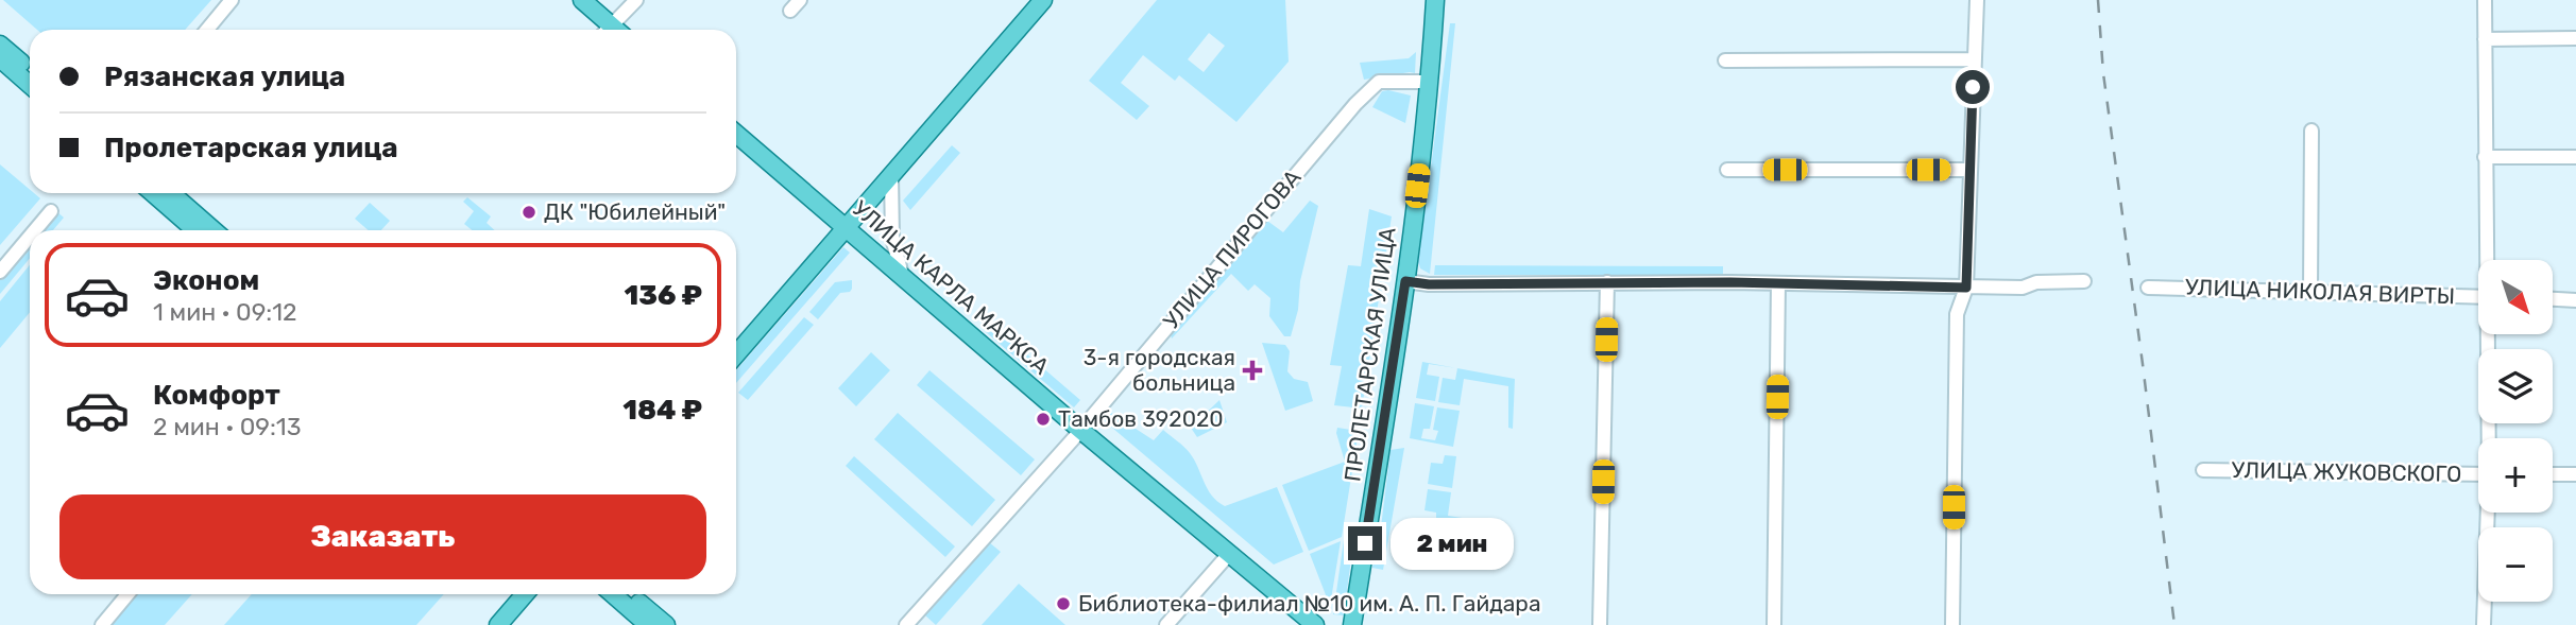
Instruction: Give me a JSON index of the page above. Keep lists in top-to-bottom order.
{
  "streets": {
    "main road": ["УЛИЦА КАРЛА МАРКСА", "ПРОЛЕТАРСКАЯ УЛИЦА"],
    "street": ["УЛИЦА ПИРОГОВА", "УЛИЦА НИКОЛАЯ ВИРТЫ", "УЛИЦА ЖУКОВСКОГО"]
  },
  "crossings": [
    ["УЛИЦА ПИРОГОВА", "УЛИЦА КАРЛА МАРКСА"],
    ["УЛИЦА ПИРОГОВА", "ПРОЛЕТАРСКАЯ УЛИЦА"]
  ],
  "places": {
    "other": ["ДК \"Юбилейный\"", "Тамбов 392020", "Библиотека-филиал №10 им. А. П. Гайдара"],
    "health": ["3-я городская больница"]
  },
  "north": "bottom right",
  "page": {
    "banner": ["Рязанская улица", "Пролетарская улица"],
    "list": [
      {
        "name": "Эконом",
        "note": "1 мин · 09:12",
        "value": "136 ₽"
      },
      {
        "name": "Комфорт",
        "note": "2 мин · 09:13",
        "value": "184 ₽"
      }
    ],
    "map_buttons": ["+", "−"],
    "buttons": "Заказать",
    "bubble": "2 мин"
  }
}
